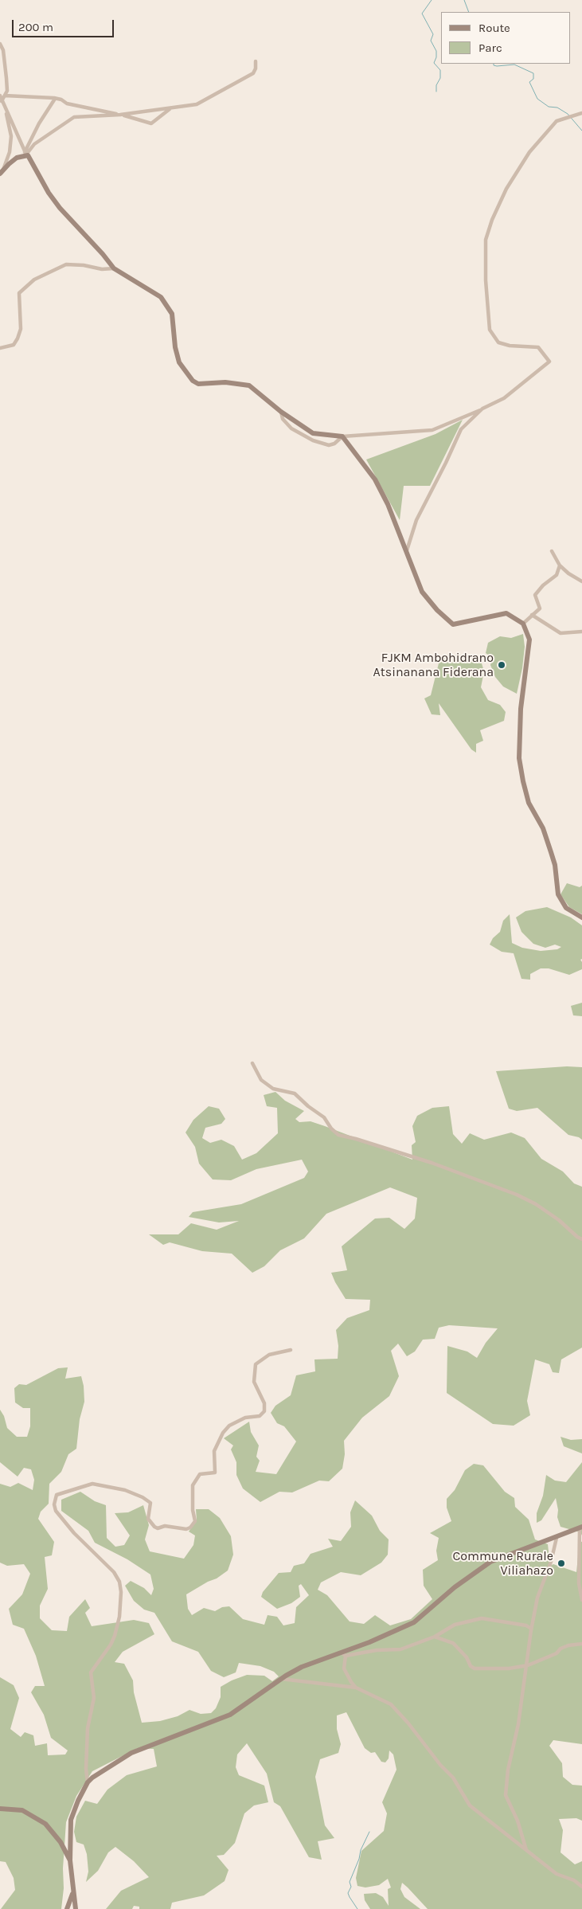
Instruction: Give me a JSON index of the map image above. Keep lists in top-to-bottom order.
{
  "places": ["FJKM Ambohidrano Atsinanana Fiderana", "Commune Rurale Viliahazo"],
  "legend": ["Route", "Parc"],
  "scale_bar": "200 m"
}
